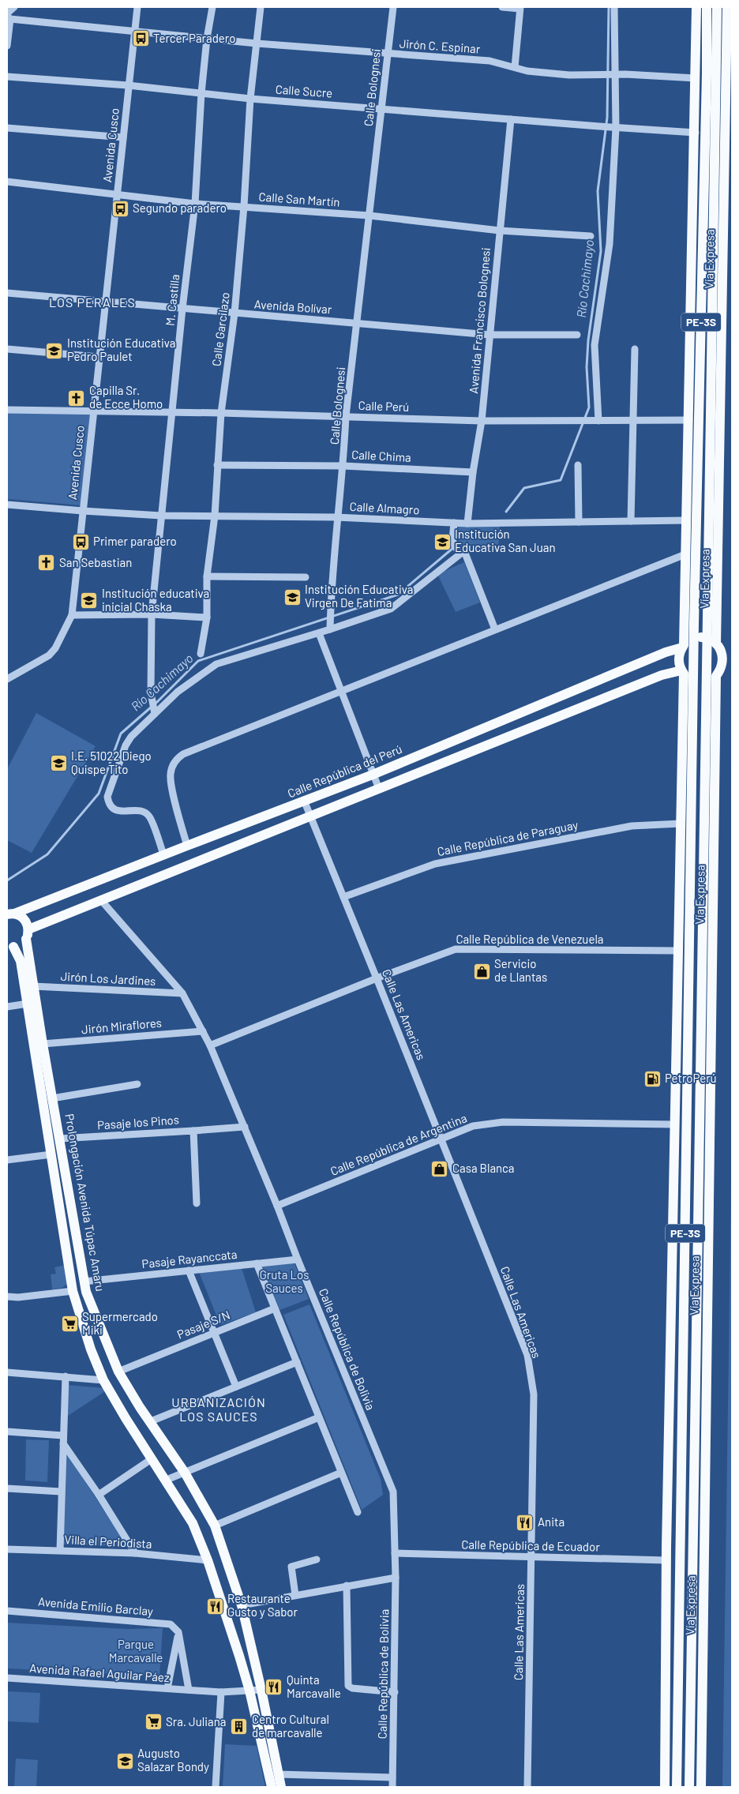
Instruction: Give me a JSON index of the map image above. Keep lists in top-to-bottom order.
{
  "streets": {
    "main road": [
      "Vía Expresa",
      "PE-3S",
      "Calle República del Perú",
      "Prolongación Avenida Túpac Amaru"
    ],
    "street": [
      "Jirón C. Espinar",
      "Calle Bolognesi",
      "Calle Sucre",
      "Avenida Cusco",
      "Calle San Martín",
      "M. Castilla",
      "Avenida Bolívar",
      "Avenida Francisco Bolognesi",
      "Calle Garcilazo",
      "Calle Perú",
      "Calle Chima",
      "Calle Almagro",
      "Calle República de Paraguay",
      "Calle República de Venezuela",
      "Jirón Los Jardines",
      "Calle Las Americas",
      "Jirón Miraflores",
      "Pasaje los Pinos",
      "Calle República de Argentina",
      "Pasaje Rayanccata",
      "Pasaje S/N",
      "Calle República de Bolivia",
      "Villa el Periodista",
      "Calle República de Ecuador",
      "Avenida Emilio Barclay",
      "Avenida Rafael Aguilar Páez"
    ]
  },
  "crossings": [
    ["Jirón C. Espinar", "Calle Bolognesi"],
    ["Jirón C. Espinar", "Avenida Cusco"],
    ["Jirón C. Espinar", "Vía Expresa"],
    ["Jirón C. Espinar", "M. Castilla"],
    ["Jirón C. Espinar", "Calle Garcilazo"],
    ["Calle Bolognesi", "Calle Sucre"],
    ["Calle Bolognesi", "Calle San Martín"],
    ["Calle Bolognesi", "Avenida Bolívar"],
    ["Calle Bolognesi", "Calle Perú"],
    ["Calle Bolognesi", "Calle Chima"],
    ["Calle Bolognesi", "Calle Almagro"],
    ["Calle Sucre", "Avenida Cusco"],
    ["Calle Sucre", "Vía Expresa"],
    ["Calle Sucre", "M. Castilla"],
    ["Calle Sucre", "Avenida Francisco Bolognesi"],
    ["Calle Sucre", "Calle Garcilazo"],
    ["Avenida Cusco", "Calle San Martín"],
    ["Avenida Cusco", "Avenida Bolívar"],
    ["Avenida Cusco", "Calle Perú"],
    ["Avenida Cusco", "Calle Almagro"],
    ["Calle San Martín", "M. Castilla"],
    ["Calle San Martín", "Avenida Francisco Bolognesi"],
    ["Calle San Martín", "Calle Garcilazo"],
    ["Vía Expresa", "Calle Perú"],
    ["Vía Expresa", "Calle Almagro"],
    ["Vía Expresa", "Calle República del Perú"],
    ["Vía Expresa", "Calle República de Paraguay"],
    ["Vía Expresa", "Calle República de Venezuela"],
    ["Vía Expresa", "Calle República de Argentina"],
    ["Vía Expresa", "Calle República de Ecuador"],
    ["M. Castilla", "Avenida Bolívar"],
    ["M. Castilla", "Calle Perú"],
    ["M. Castilla", "Calle Almagro"],
    ["Avenida Bolívar", "Avenida Francisco Bolognesi"],
    ["Avenida Bolívar", "Calle Garcilazo"],
    ["Avenida Francisco Bolognesi", "Calle Perú"],
    ["Avenida Francisco Bolognesi", "Calle Chima"],
    ["Avenida Francisco Bolognesi", "Calle Almagro"],
    ["Calle Garcilazo", "Calle Perú"],
    ["Calle Garcilazo", "Calle Chima"],
    ["Calle Garcilazo", "Calle Almagro"],
    ["Calle República del Perú", "Calle Las Americas"],
    ["Calle República de Paraguay", "Calle Las Americas"],
    ["Calle República de Venezuela", "Calle Las Americas"],
    ["Calle República de Venezuela", "Calle República de Bolivia"],
    ["Jirón Los Jardines", "Prolongación Avenida Túpac Amaru"],
    ["Jirón Los Jardines", "Calle República de Bolivia"],
    ["Calle Las Americas", "Calle República de Argentina"],
    ["Calle Las Americas", "Calle República de Ecuador"],
    ["Jirón Miraflores", "Prolongación Avenida Túpac Amaru"],
    ["Jirón Miraflores", "Calle República de Bolivia"],
    ["Pasaje los Pinos", "Prolongación Avenida Túpac Amaru"],
    ["Calle República de Argentina", "Calle República de Bolivia"],
    ["Prolongación Avenida Túpac Amaru", "Pasaje Rayanccata"],
    ["Prolongación Avenida Túpac Amaru", "Pasaje S/N"],
    ["Prolongación Avenida Túpac Amaru", "Villa el Periodista"],
    ["Prolongación Avenida Túpac Amaru", "Avenida Rafael Aguilar Páez"],
    ["Pasaje Rayanccata", "Calle República de Bolivia"],
    ["Calle República de Bolivia", "Calle República de Ecuador"]
  ],
  "districts": ["LOS PERALES", "URBANIZACIÓN LOS SAUCES"],
  "water": ["Río Cachimayo"],
  "parks": ["Gruta Los Sauces", "Parque Marcavalle"],
  "places": {
    "bus stop": ["Tercer Paradero", "Segundo paradero", "Primer paradero"],
    "school or university": [
      "Institución Educativa Pedro Paulet",
      "Institución Educativa San Juan",
      "Institución Educativa Virgen De Fatima",
      "Institución educativa inicial Chaska",
      "I.E. 51022 Diego Quispe Tito",
      "Augusto Salazar Bondy"
    ],
    "church": ["Capilla Sr. de Ecce Homo", "San Sebastian"],
    "shop": ["Servicio de Llantas", "Casa Blanca"],
    "fuel station": ["PetroPerú"],
    "supermarket": ["Supermercado Miki", "Sra. Juliana"],
    "restaurant": ["Anita", "Restaurante Gusto y Sabor", "Quinta Marcavalle"],
    "building": ["Centro Cultural de marcavalle"]
  }
}
